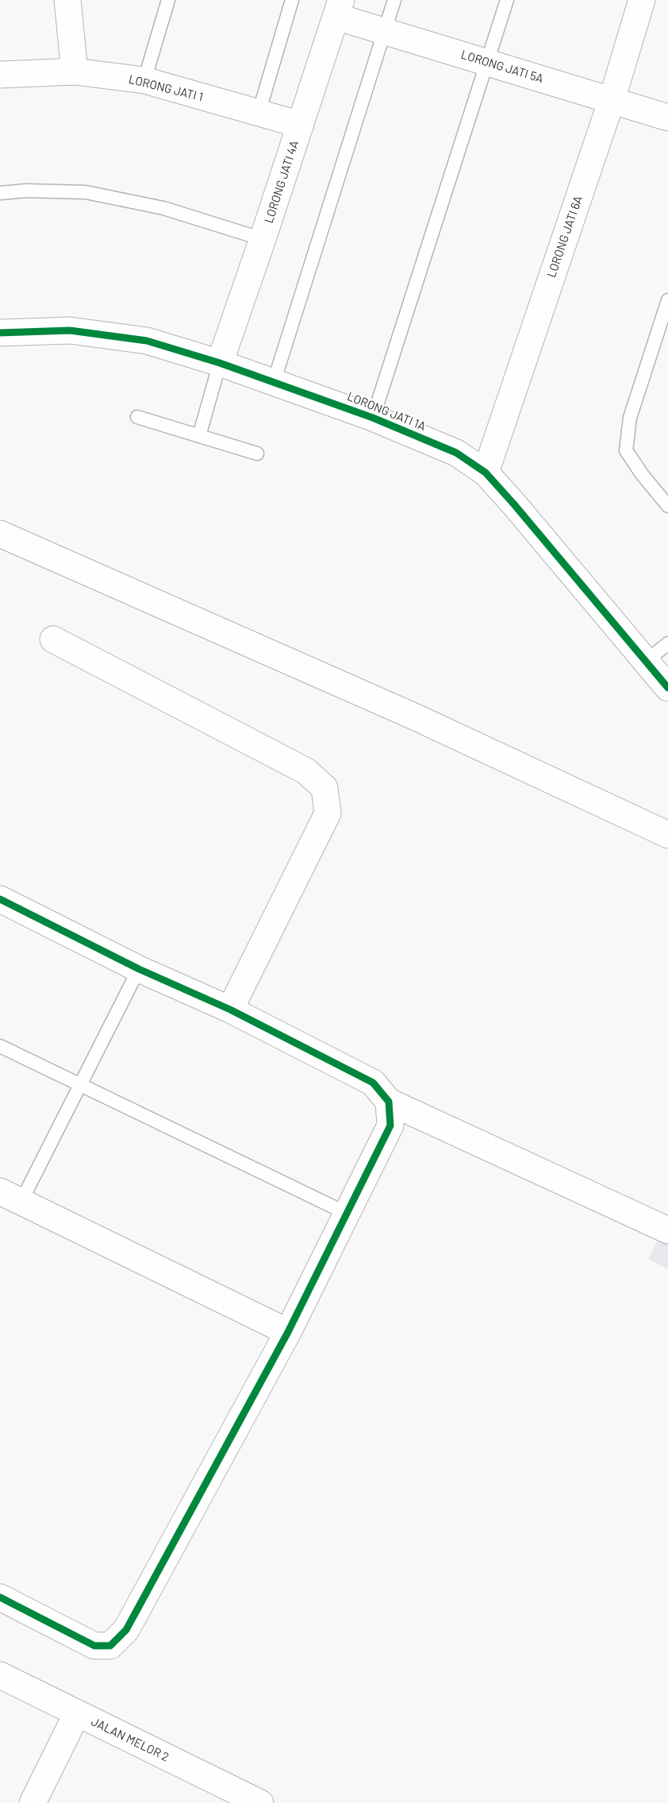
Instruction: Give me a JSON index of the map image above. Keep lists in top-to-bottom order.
{
  "streets": {
    "street": [
      "LORONG JATI 5A",
      "LORONG JATI 1",
      "LORONG JATI 4A",
      "LORONG JATI 6A",
      "LORONG JATI 1A",
      "JALAN MELOR 2"
    ]
  },
  "crossings": [
    ["LORONG JATI 5A", "LORONG JATI 4A"],
    ["LORONG JATI 5A", "LORONG JATI 6A"],
    ["LORONG JATI 1", "LORONG JATI 4A"],
    ["LORONG JATI 4A", "LORONG JATI 1A"],
    ["LORONG JATI 6A", "LORONG JATI 1A"]
  ]
}
